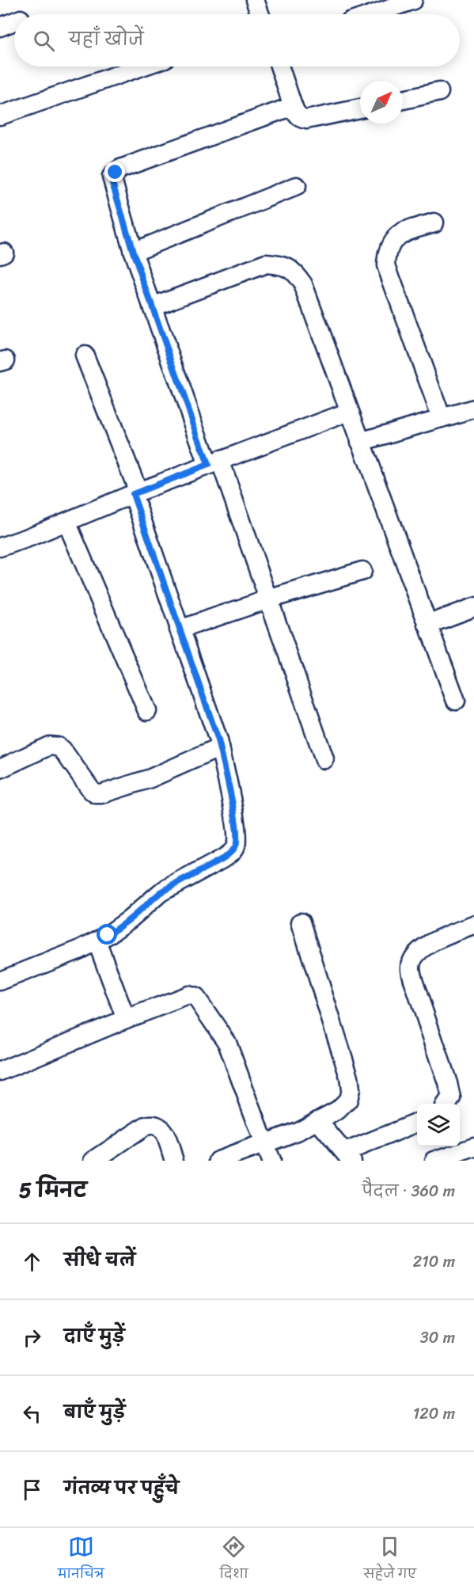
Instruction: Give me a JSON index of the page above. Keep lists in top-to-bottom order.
{
  "north": "top right",
  "page": {
    "search": "यहाँ खोजें",
    "heading": ["5 मिनट", "पैदल · 360 m"],
    "list": [
      ["सीधे चलें", "210 m"],
      ["दाएँ मुड़ें", "30 m"],
      ["बाएँ मुड़ें", "120 m"],
      "गंतव्य पर पहुँचे"
    ],
    "nav": ["मानचित्र", "दिशा", "सहेजे गए"]
  }
}
